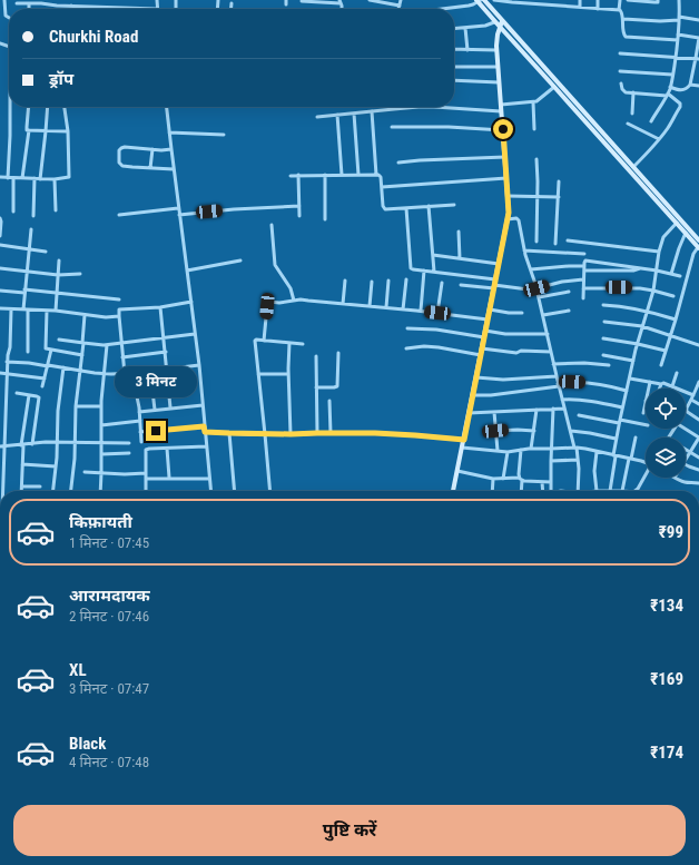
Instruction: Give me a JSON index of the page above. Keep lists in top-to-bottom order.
{
  "page": {
    "banner": ["Churkhi Road", "ड्रॉप"],
    "bubble": "3 मिनट",
    "list": [
      {
        "name": "किफ़ायती",
        "note": "1 मिनट · 07:45",
        "value": "₹99"
      },
      {
        "name": "आरामदायक",
        "note": "2 मिनट · 07:46",
        "value": "₹134"
      },
      {
        "name": "XL",
        "note": "3 मिनट · 07:47",
        "value": "₹169"
      },
      {
        "name": "Black",
        "note": "4 मिनट · 07:48",
        "value": "₹174"
      }
    ],
    "buttons": "पुष्टि करें"
  }
}
